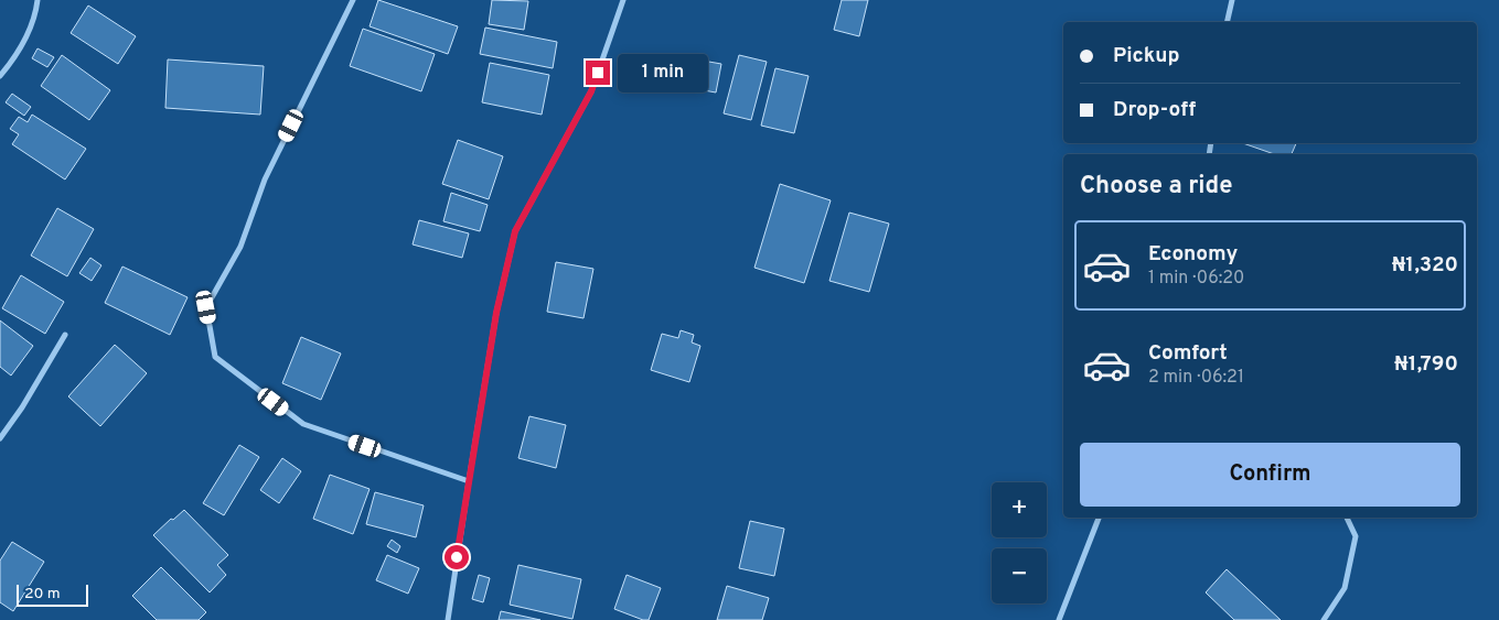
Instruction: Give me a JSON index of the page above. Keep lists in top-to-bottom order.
{
  "scale_bar": "20 m",
  "page": {
    "banner": ["Pickup", "Drop-off"],
    "bubble": "1 min",
    "heading": "Choose a ride",
    "list": [
      {
        "name": "Economy",
        "note": "1 min · 06:20",
        "value": "₦1,320"
      },
      {
        "name": "Comfort",
        "note": "2 min · 06:21",
        "value": "₦1,790"
      }
    ],
    "buttons": "Confirm",
    "map_buttons": ["+", "−"],
    "scale": "20 m"
  }
}
